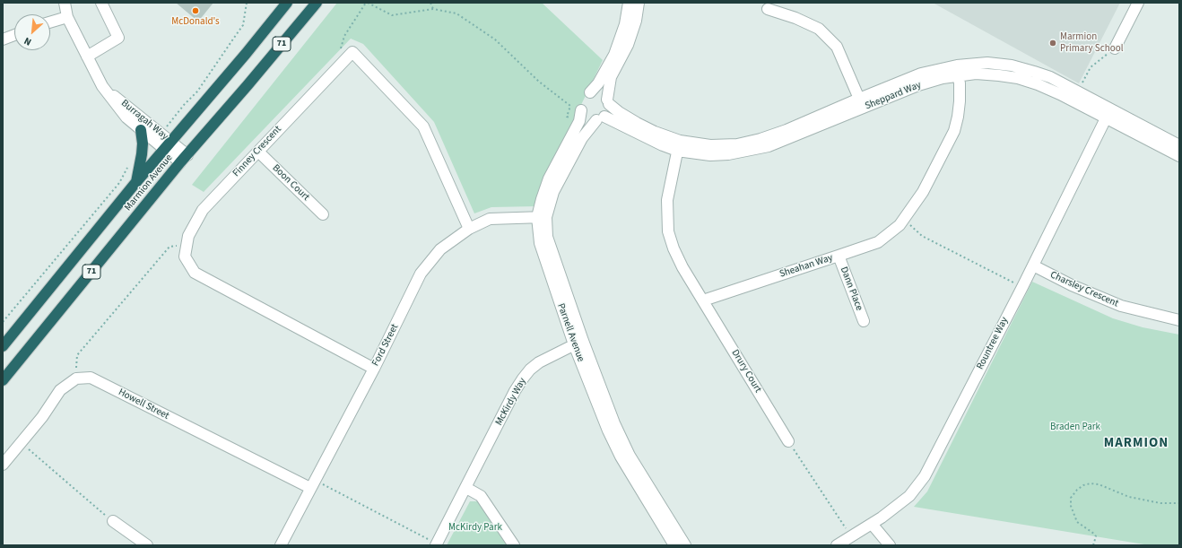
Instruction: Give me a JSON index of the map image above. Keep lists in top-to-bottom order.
{
  "streets": {
    "highway": ["71", "Marmion Avenue"],
    "street": [
      "Sheppard Way",
      "Burragah Way",
      "Finney Crescent",
      "Boon Court",
      "Sheahan Way",
      "Dann Place",
      "Charsley Crescent",
      "Parnell Avenue",
      "Rountree Way",
      "Ford Street",
      "Drury Court",
      "McKirdy Way",
      "Howell Street"
    ]
  },
  "crossings": [
    ["Sheppard Way", "Sheahan Way"],
    ["Sheppard Way", "Parnell Avenue"],
    ["Sheppard Way", "Rountree Way"],
    ["Burragah Way", "Marmion Avenue"],
    ["Finney Crescent", "Boon Court"],
    ["Finney Crescent", "Ford Street"],
    ["Sheahan Way", "Dann Place"],
    ["Sheahan Way", "Drury Court"],
    ["Charsley Crescent", "Rountree Way"],
    ["Parnell Avenue", "Ford Street"],
    ["Parnell Avenue", "McKirdy Way"],
    ["Ford Street", "Howell Street"]
  ],
  "districts": ["MARMION"],
  "parks": ["Braden Park", "McKirdy Park"],
  "places": ["McDonald's", "Marmion Primary School"],
  "north": "bottom left"
}
